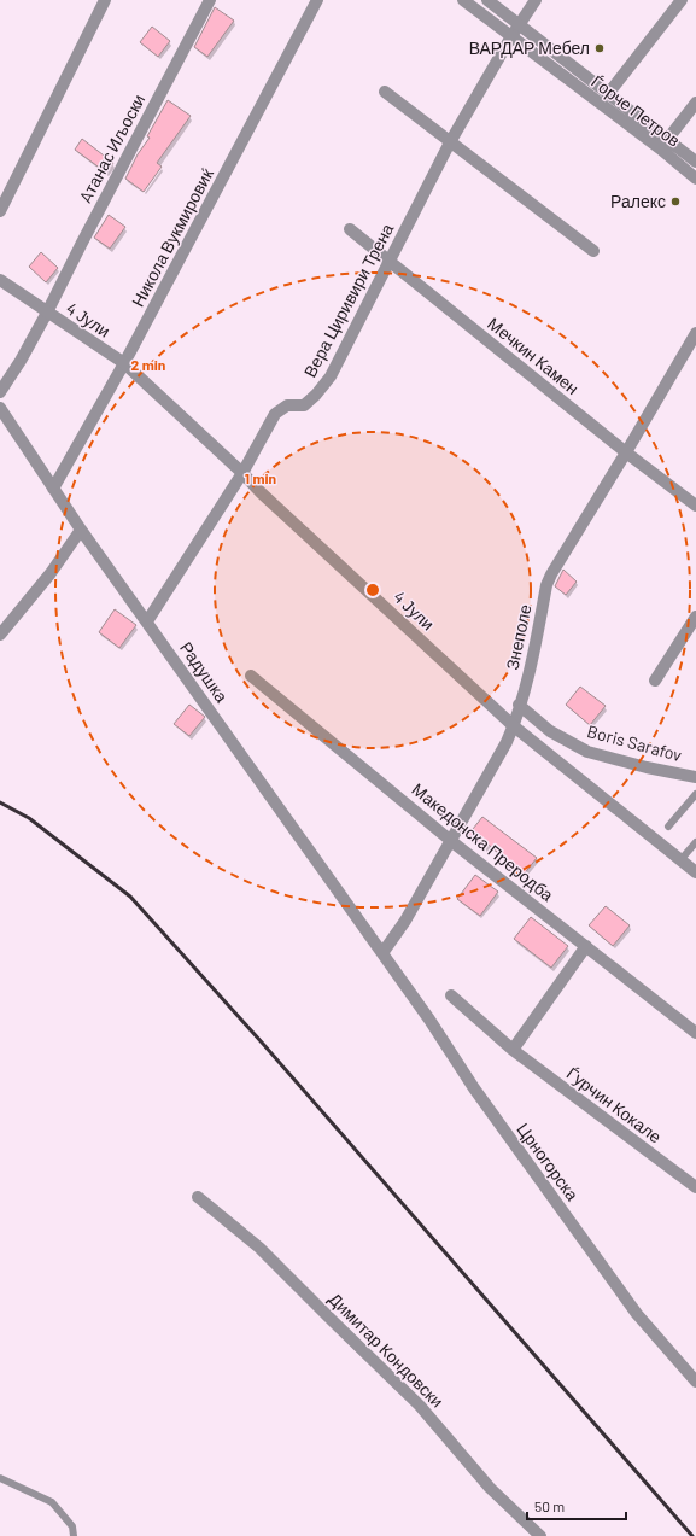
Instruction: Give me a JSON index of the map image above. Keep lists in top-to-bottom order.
{
  "streets": {
    "street": [
      "Ѓорче Петров",
      "Aтанас Иљоски",
      "Никола Вукмировиќ",
      "Вера Циривири Трена",
      "4 Јули",
      "Мечкин Камен",
      "Знеполе",
      "Радушка",
      "Boris Sarafov",
      "Македонска Преродба",
      "Ѓурчин Кокале",
      "Црногорска",
      "Димитар Кондовски"
    ]
  },
  "crossings": [
    ["Ѓорче Петров", "Вера Циривири Трена"],
    ["Aтанас Иљоски", "4 Јули"],
    ["Никола Вукмировиќ", "4 Јули"],
    ["Никола Вукмировиќ", "Радушка"],
    ["Вера Циривири Трена", "4 Јули"],
    ["Вера Циривири Трена", "Мечкин Камен"],
    ["Вера Циривири Трена", "Радушка"],
    ["4 Јули", "Знеполе"],
    ["Мечкин Камен", "Знеполе"],
    ["Знеполе", "Радушка"],
    ["Знеполе", "Boris Sarafov"],
    ["Знеполе", "Македонска Преродба"],
    ["Знеполе", "Црногорска"],
    ["Радушка", "Црногорска"]
  ],
  "places": ["ВАРДАР Мебел", "Ралекс"],
  "scale_bar": "50 m",
  "rings": ["2 min", "1 min"]
}
